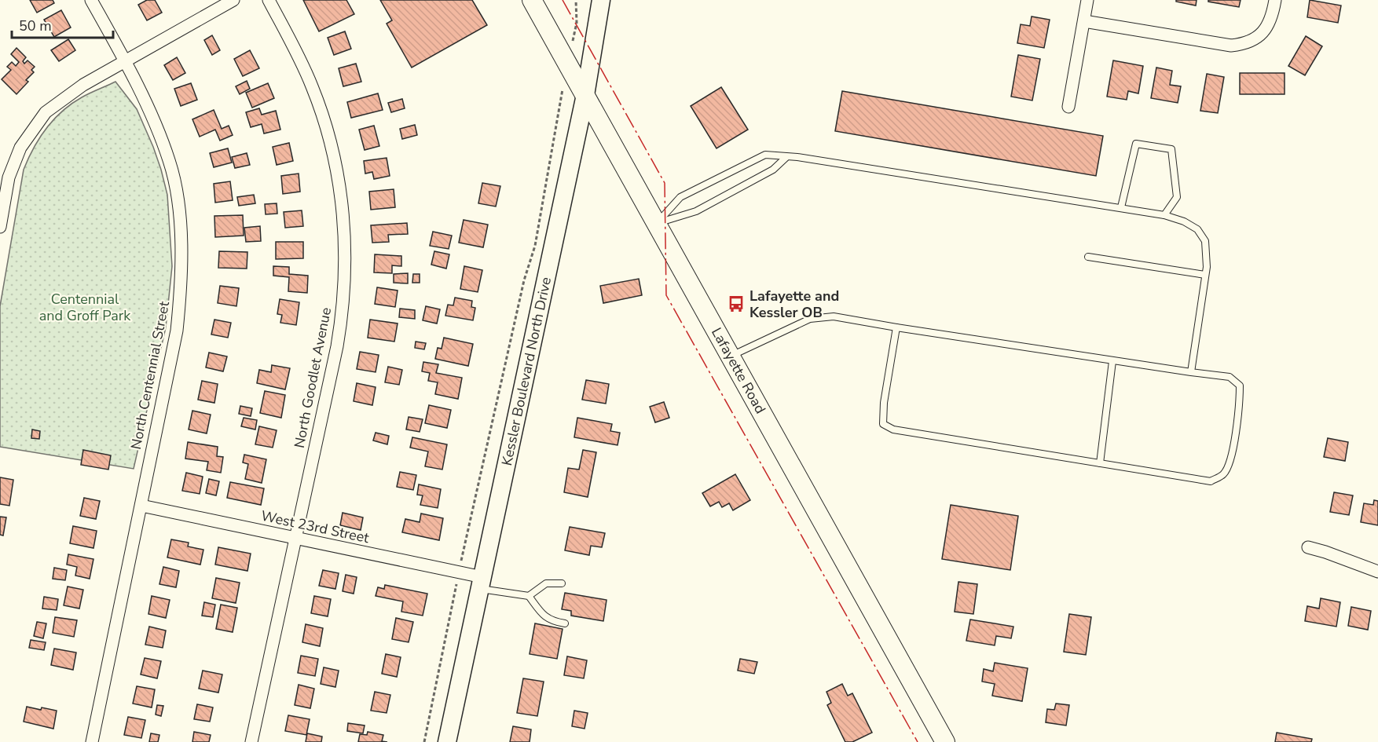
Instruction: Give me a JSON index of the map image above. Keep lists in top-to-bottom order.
{
  "streets": {
    "main road": ["Lafayette Road", "Kessler Boulevard North Drive"],
    "street": ["North Centennial Street", "North Goodlet Avenue", "West 23rd Street"]
  },
  "crossings": [
    ["Lafayette Road", "Kessler Boulevard North Drive"],
    ["Kessler Boulevard North Drive", "West 23rd Street"],
    ["North Centennial Street", "West 23rd Street"],
    ["North Goodlet Avenue", "West 23rd Street"]
  ],
  "parks": ["Centennial and Groff Park"],
  "places": {
    "bus stop": ["Lafayette and Kessler OB"]
  },
  "scale_bar": "50 m"
}
